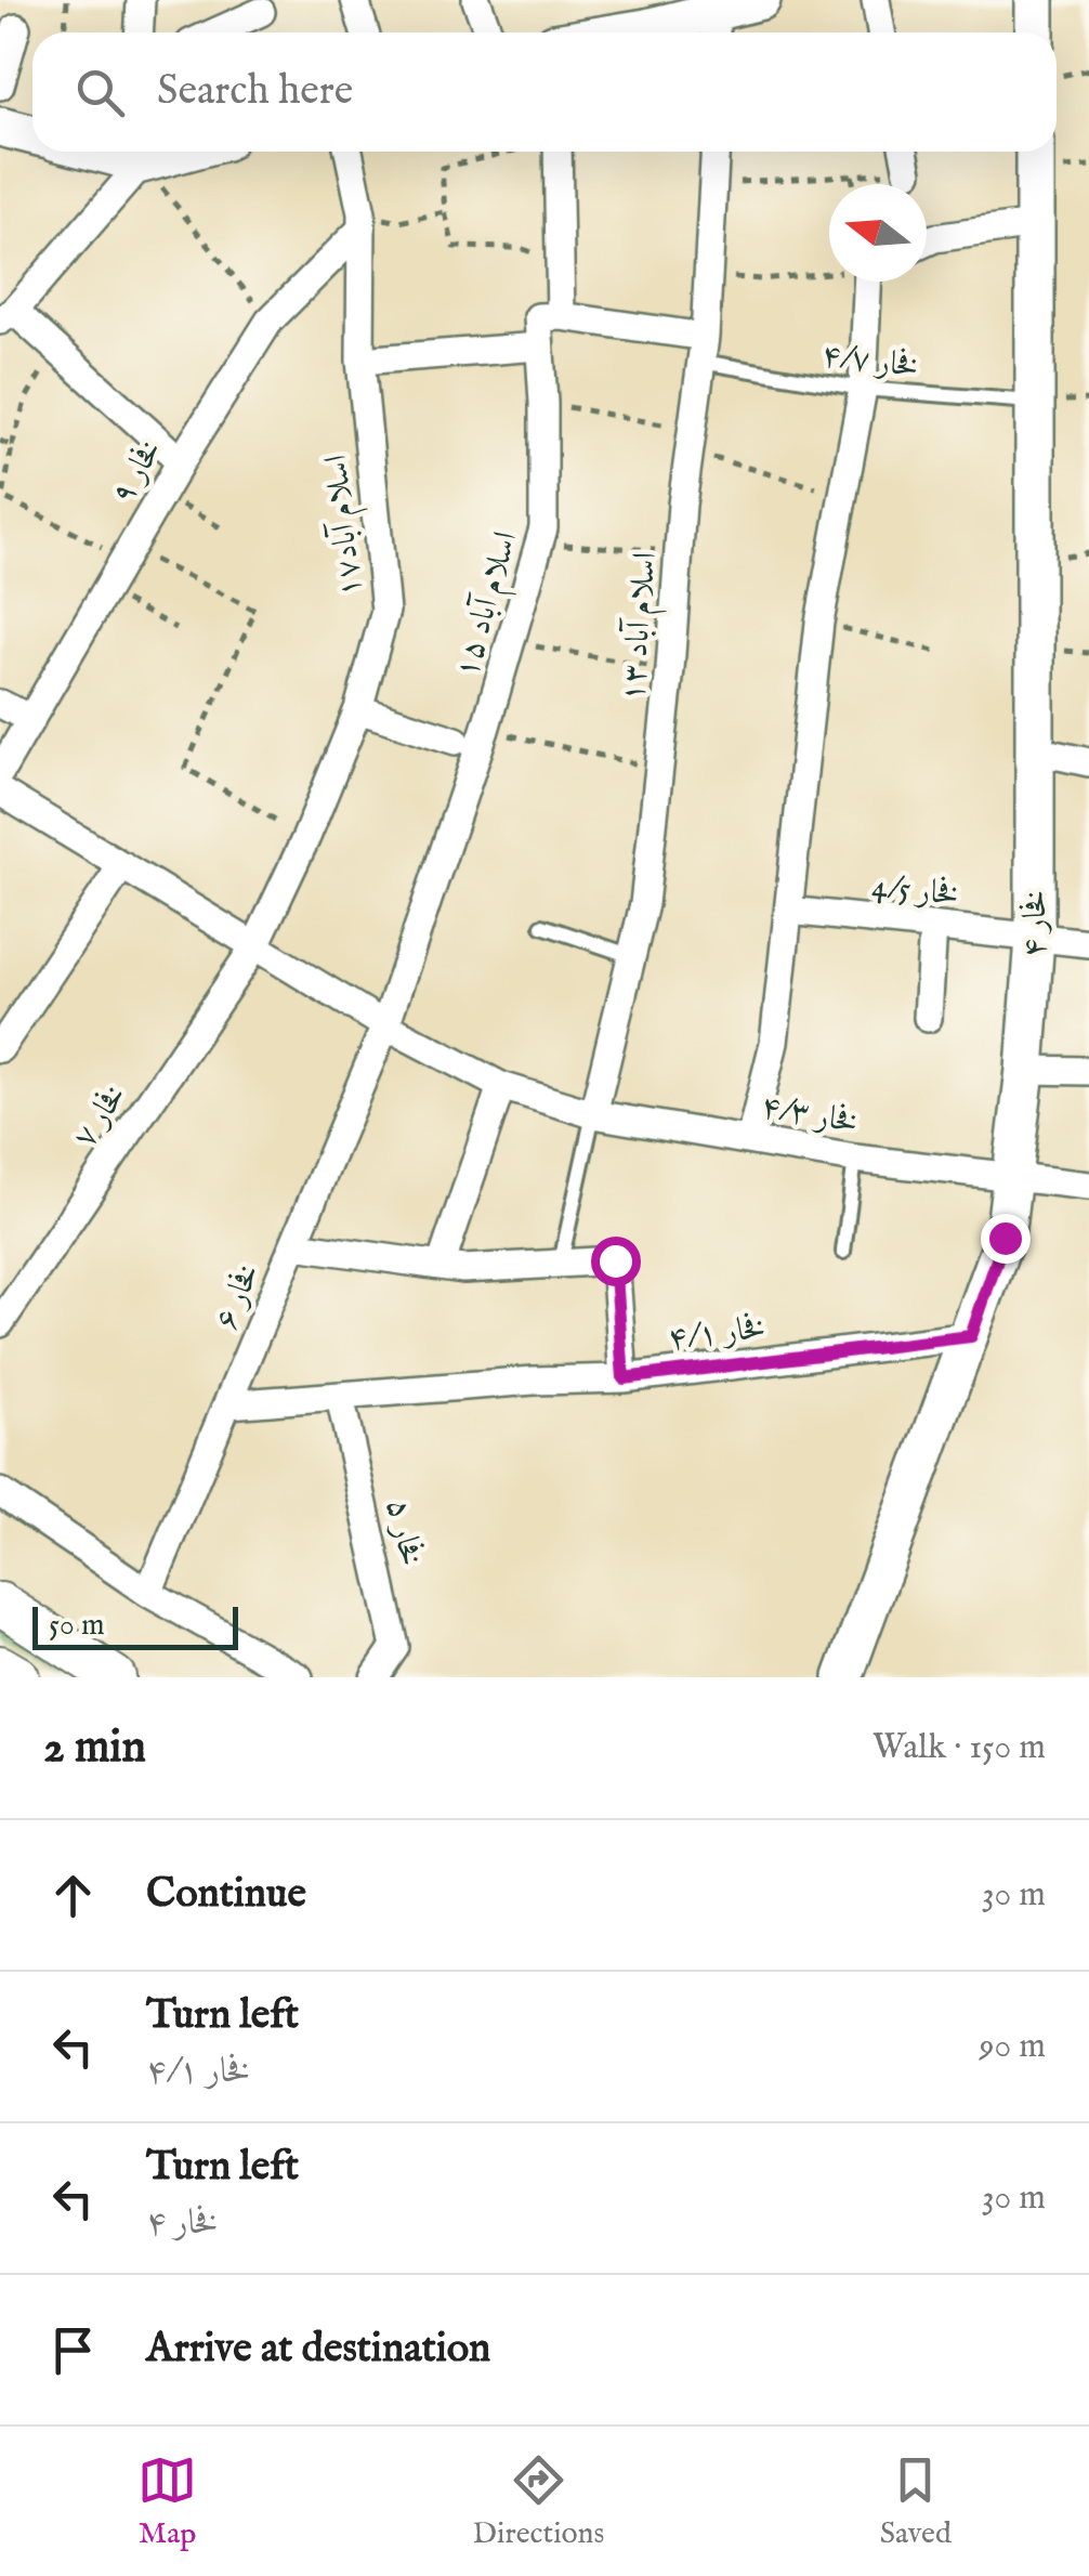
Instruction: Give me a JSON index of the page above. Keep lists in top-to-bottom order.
{
  "streets": {
    "street": [
      "فخار ۹",
      "اسلام آباد۱۷",
      "اسلام آباد ۱۵",
      "اسلام آباد ۱۳",
      "فخار 4/5",
      "فخار ۴",
      "فخار ۴/۳",
      "فخار ۷",
      "فخار ۶",
      "فخار ۴/۱",
      "فخار ۵"
    ],
    "lane": ["فخار ۴/۷"]
  },
  "crossings": [
    ["فخار ۴/۷", "اسلام آباد ۱۳"],
    ["فخار ۴/۷", "فخار ۴"],
    ["فخار ۹", "اسلام آباد۱۷"],
    ["اسلام آباد۱۷", "فخار ۴/۳"],
    ["اسلام آباد۱۷", "فخار ۷"],
    ["اسلام آباد ۱۵", "فخار ۴/۳"],
    ["اسلام آباد ۱۵", "فخار ۶"],
    ["اسلام آباد ۱۳", "فخار ۴/۳"],
    ["فخار 4/5", "فخار ۴"],
    ["فخار ۴", "فخار ۴/۳"],
    ["فخار ۴", "فخار ۴/۱"],
    ["فخار ۴/۳", "فخار ۷"],
    ["فخار ۴/۳", "فخار ۶"],
    ["فخار ۶", "فخار ۴/۱"],
    ["فخار ۴/۱", "فخار ۵"]
  ],
  "scale_bar": "50 m",
  "north": "left",
  "page": {
    "search": "Search here",
    "scale": "50 m",
    "heading": ["2 min", "Walk · 150 m"],
    "list": [
      ["Continue", "30 m"],
      ["Turn left", "فخار ۴/۱", "90 m"],
      ["Turn left", "فخار ۴", "30 m"],
      "Arrive at destination"
    ],
    "nav": ["Map", "Directions", "Saved"]
  }
}
